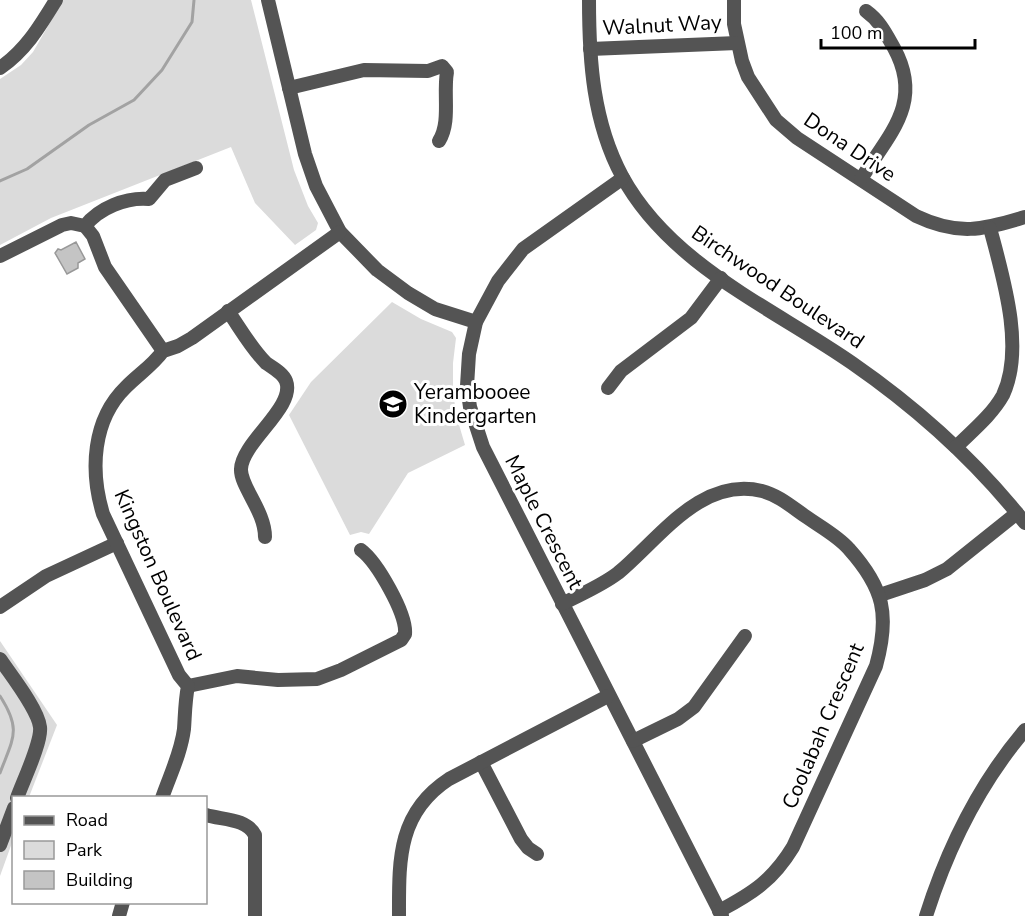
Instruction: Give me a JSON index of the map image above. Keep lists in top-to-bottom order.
{
  "streets": {
    "street": [
      "Walnut Way",
      "Dona Drive",
      "Birchwood Boulevard",
      "Maple Crescent",
      "Kingston Boulevard",
      "Coolabah Crescent"
    ]
  },
  "crossings": [
    ["Walnut Way", "Dona Drive"],
    ["Walnut Way", "Birchwood Boulevard"],
    ["Birchwood Boulevard", "Maple Crescent"],
    ["Maple Crescent", "Coolabah Crescent"]
  ],
  "places": {
    "school or university": ["Yerambooee Kindergarten"]
  },
  "legend": ["Road", "Park", "Building"],
  "scale_bar": "100 m"
}
